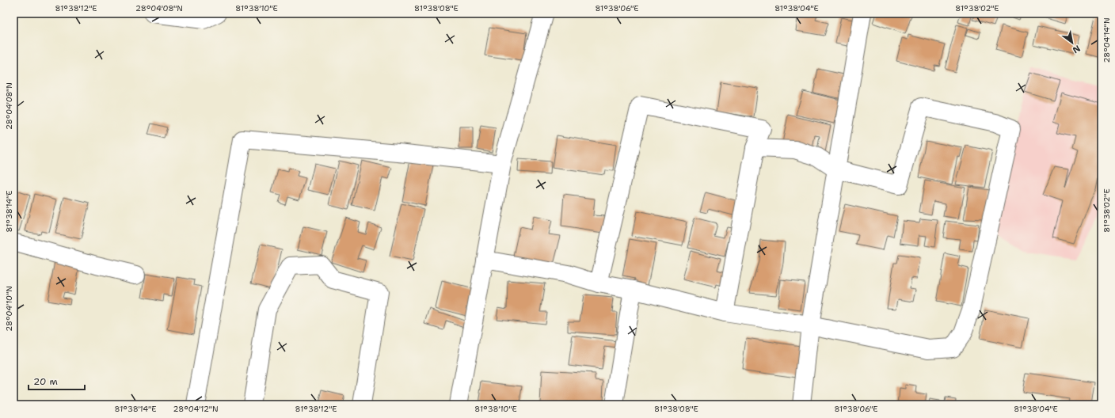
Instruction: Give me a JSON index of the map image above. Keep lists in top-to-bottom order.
{
  "scale_bar": "20 m",
  "north": "bottom right",
  "coordinates": [
    "81°38'12\"E",
    "28°04'08\"N",
    "81°38'10\"E",
    "81°38'08\"E",
    "81°38'06\"E",
    "81°38'04\"E",
    "81°38'02\"E",
    "28°04'14\"N",
    "81°38'14\"E",
    "28°04'10\"N",
    "28°04'12\"N"
  ]
}
